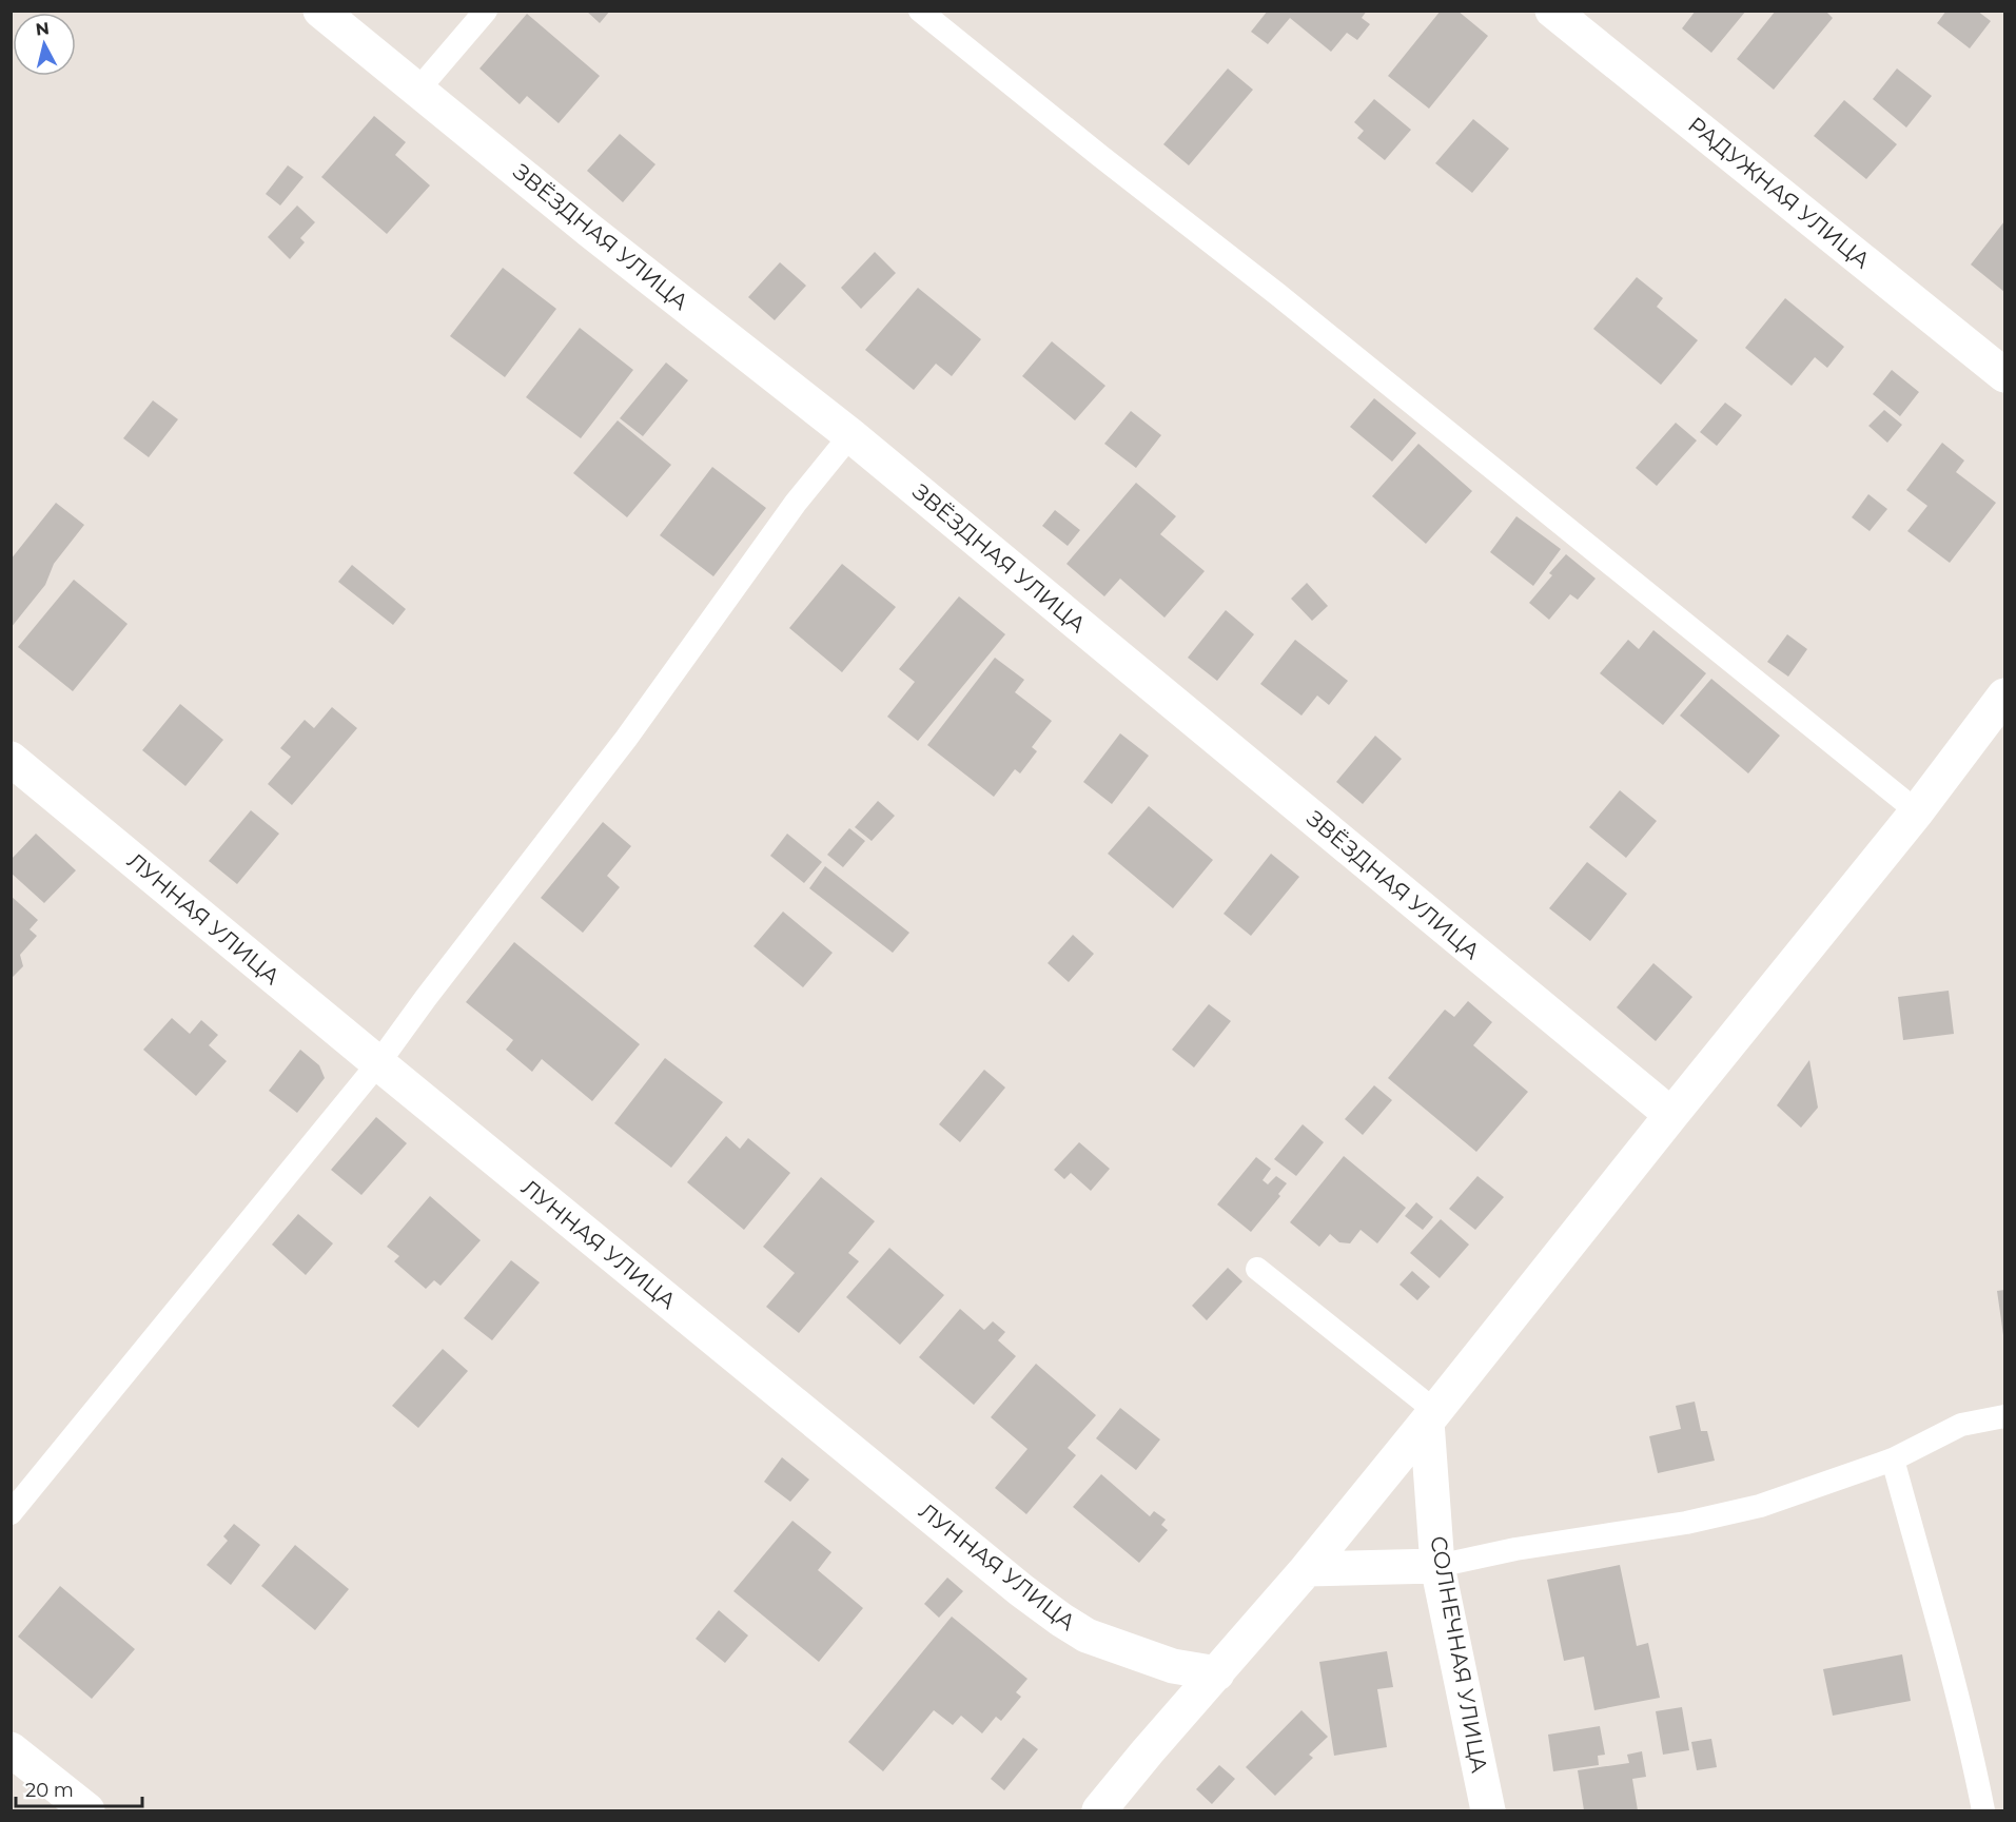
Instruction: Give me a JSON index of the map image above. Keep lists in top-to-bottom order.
{
  "streets": {
    "street": [
      "РАДУЖНАЯ УЛИЦА",
      "ЗВЁЗДНАЯ УЛИЦА",
      "ЛУННАЯ УЛИЦА",
      "СОЛНЕЧНАЯ УЛИЦА"
    ]
  },
  "scale_bar": "20 m",
  "north": "top"
}
